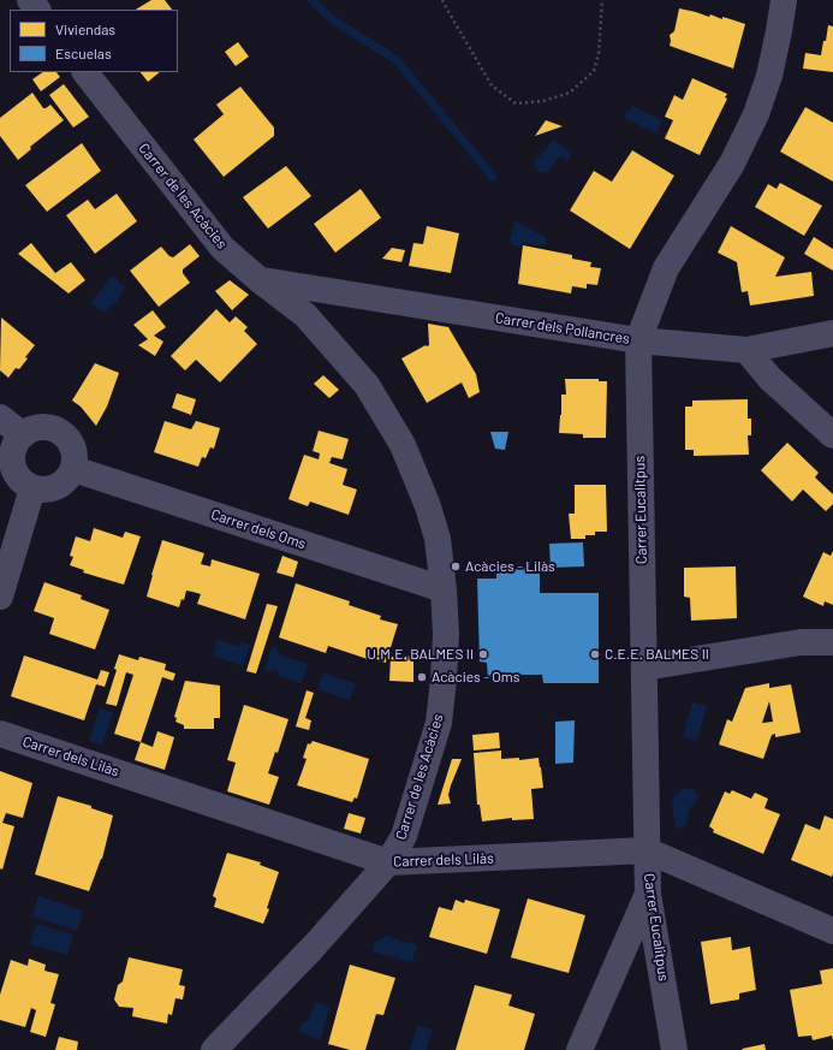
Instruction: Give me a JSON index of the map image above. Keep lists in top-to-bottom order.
{
  "streets": {
    "street": [
      "Carrer de les Acàcies",
      "Carrer dels Pollancres",
      "Carrer Eucalitpus",
      "Carrer dels Oms",
      "Carrer dels Lilàs"
    ]
  },
  "crossings": [
    ["Carrer de les Acàcies", "Carrer dels Pollancres"],
    ["Carrer de les Acàcies", "Carrer dels Oms"],
    ["Carrer de les Acàcies", "Carrer dels Lilàs"],
    ["Carrer dels Pollancres", "Carrer Eucalitpus"],
    ["Carrer Eucalitpus", "Carrer dels Lilàs"]
  ],
  "places": [
    "Acàcies - Lilàs",
    "U.M.E. BALMES II",
    "C.E.E. BALMES II",
    "Acàcies - Oms"
  ],
  "legend": ["Viviendas", "Escuelas"]
}
